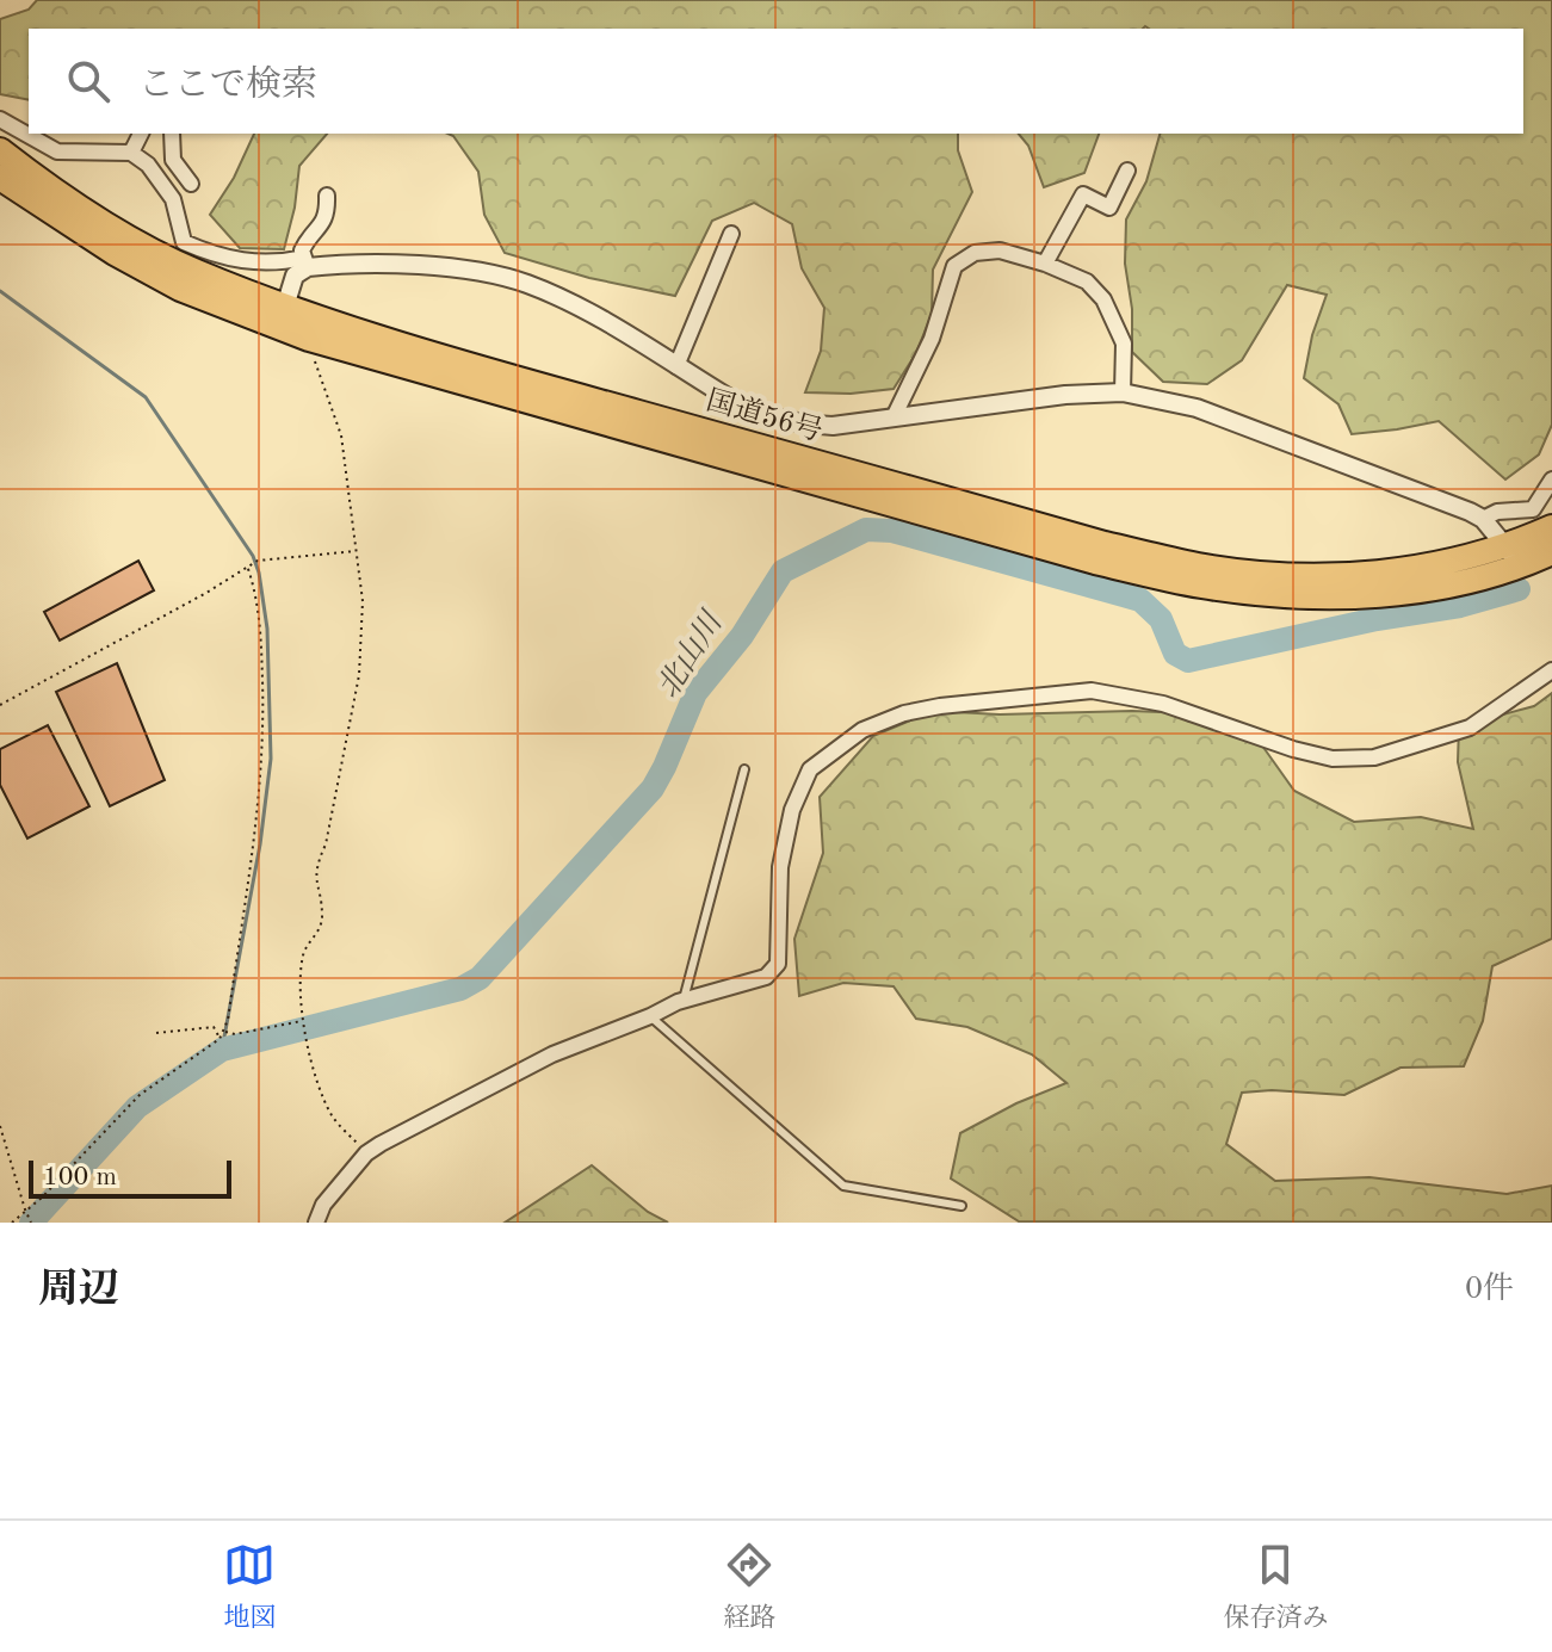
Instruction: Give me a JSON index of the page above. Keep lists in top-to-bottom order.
{
  "streets": {
    "highway": ["国道56号"]
  },
  "water": ["北山川"],
  "scale_bar": "100 m",
  "page": {
    "search": "ここで検索",
    "scale": "100 m",
    "heading": ["周辺", "0件"],
    "nav": ["地図", "経路", "保存済み"]
  }
}
